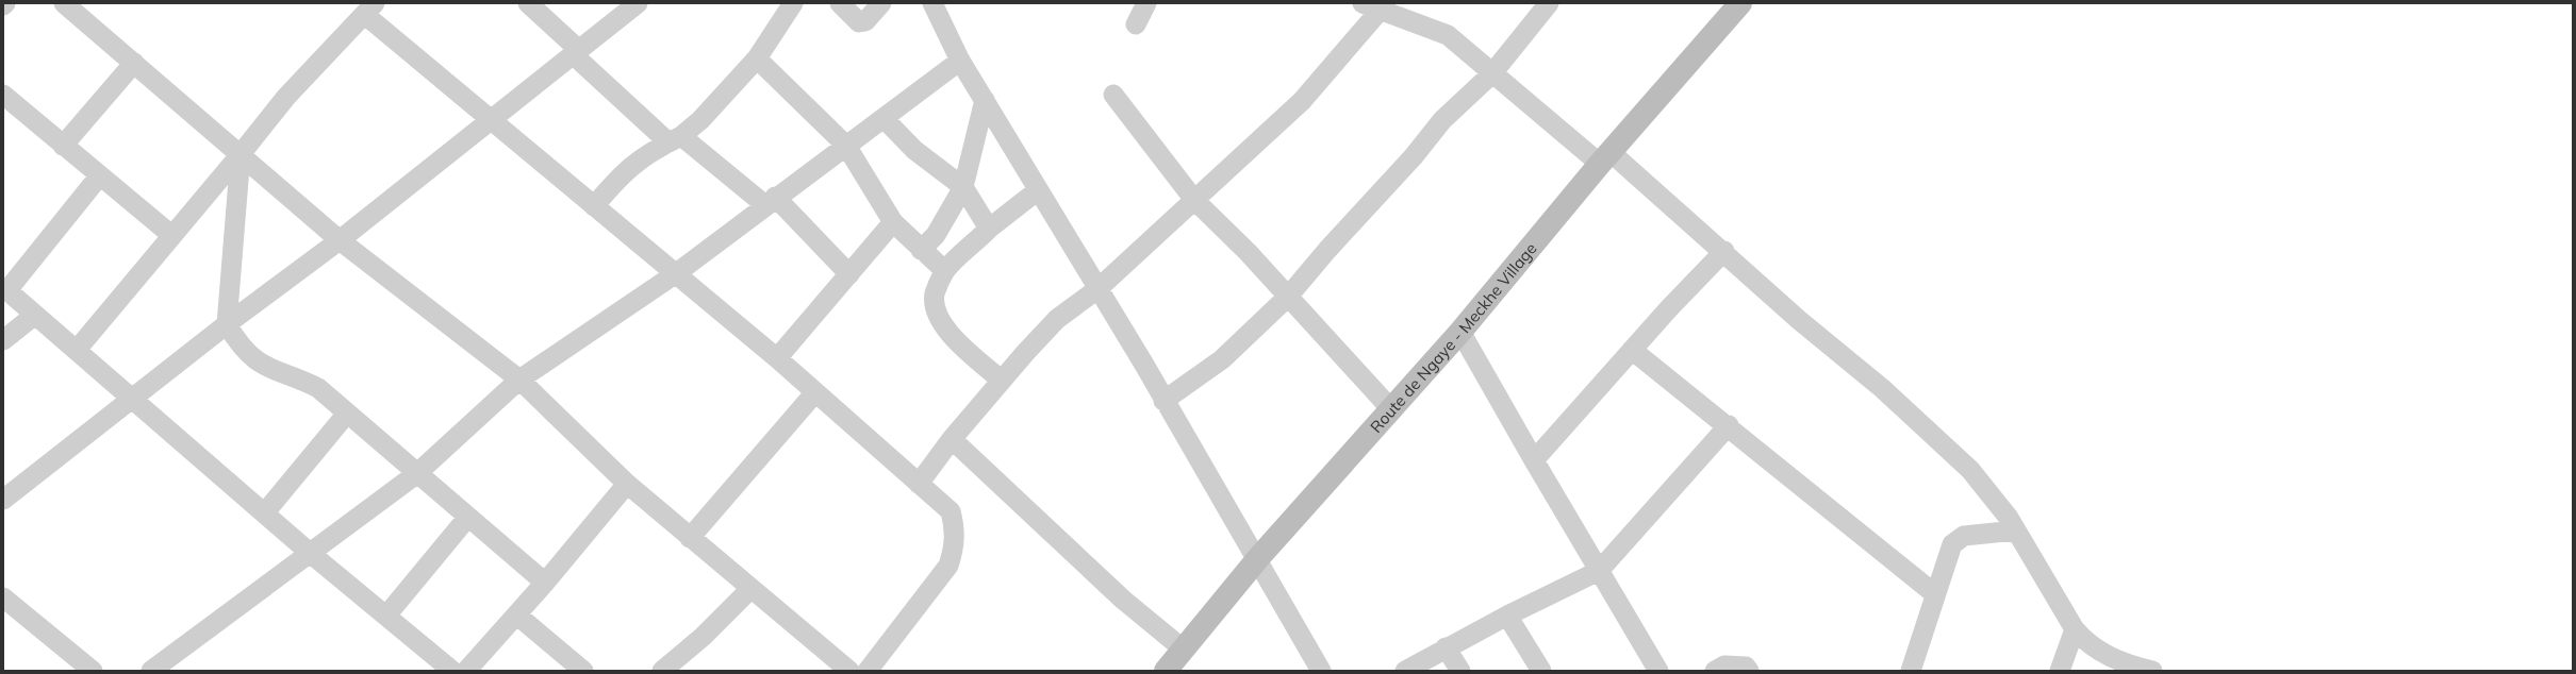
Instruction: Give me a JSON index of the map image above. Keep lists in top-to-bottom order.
{
  "streets": {
    "main road": ["Route de Ngaye - Meckhe Village"]
  }
}
